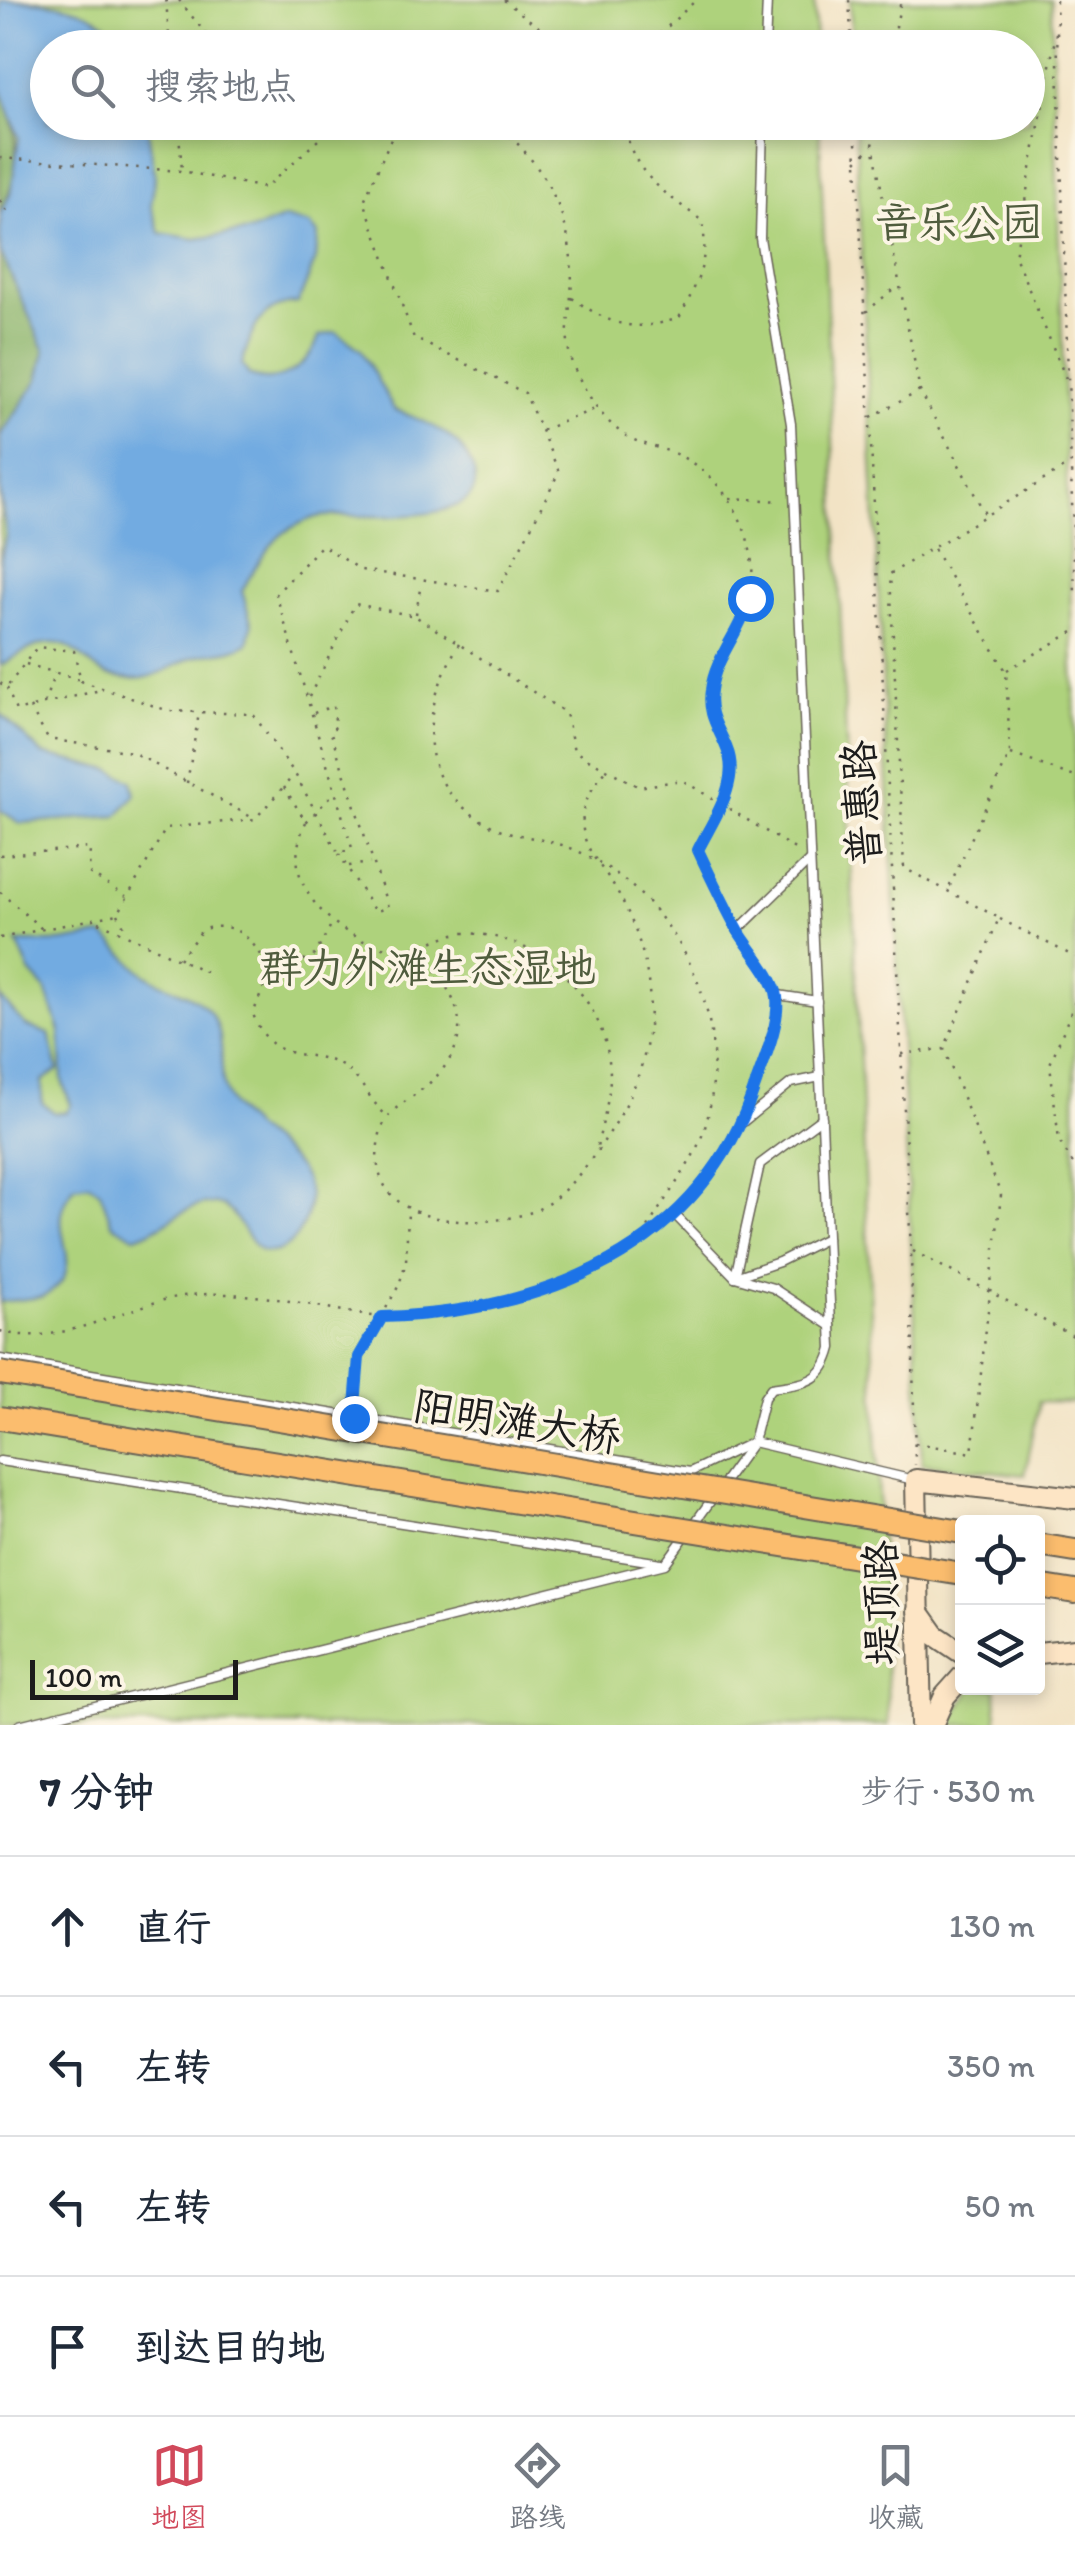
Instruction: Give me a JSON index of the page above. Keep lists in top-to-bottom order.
{
  "streets": {
    "highway": ["阳明滩大桥"],
    "main road": ["堤顶路"],
    "path": ["普惠路"]
  },
  "crossings": [
    ["普惠路", "堤顶路"]
  ],
  "parks": ["音乐公园", "群力外滩生态湿地"],
  "scale_bar": "100 m",
  "page": {
    "search": "搜索地点",
    "scale": "100 m",
    "heading": ["7 分钟", "步行 · 530 m"],
    "list": [
      ["直行", "130 m"],
      ["左转", "350 m"],
      ["左转", "50 m"],
      "到达目的地"
    ],
    "nav": ["地图", "路线", "收藏"]
  }
}
